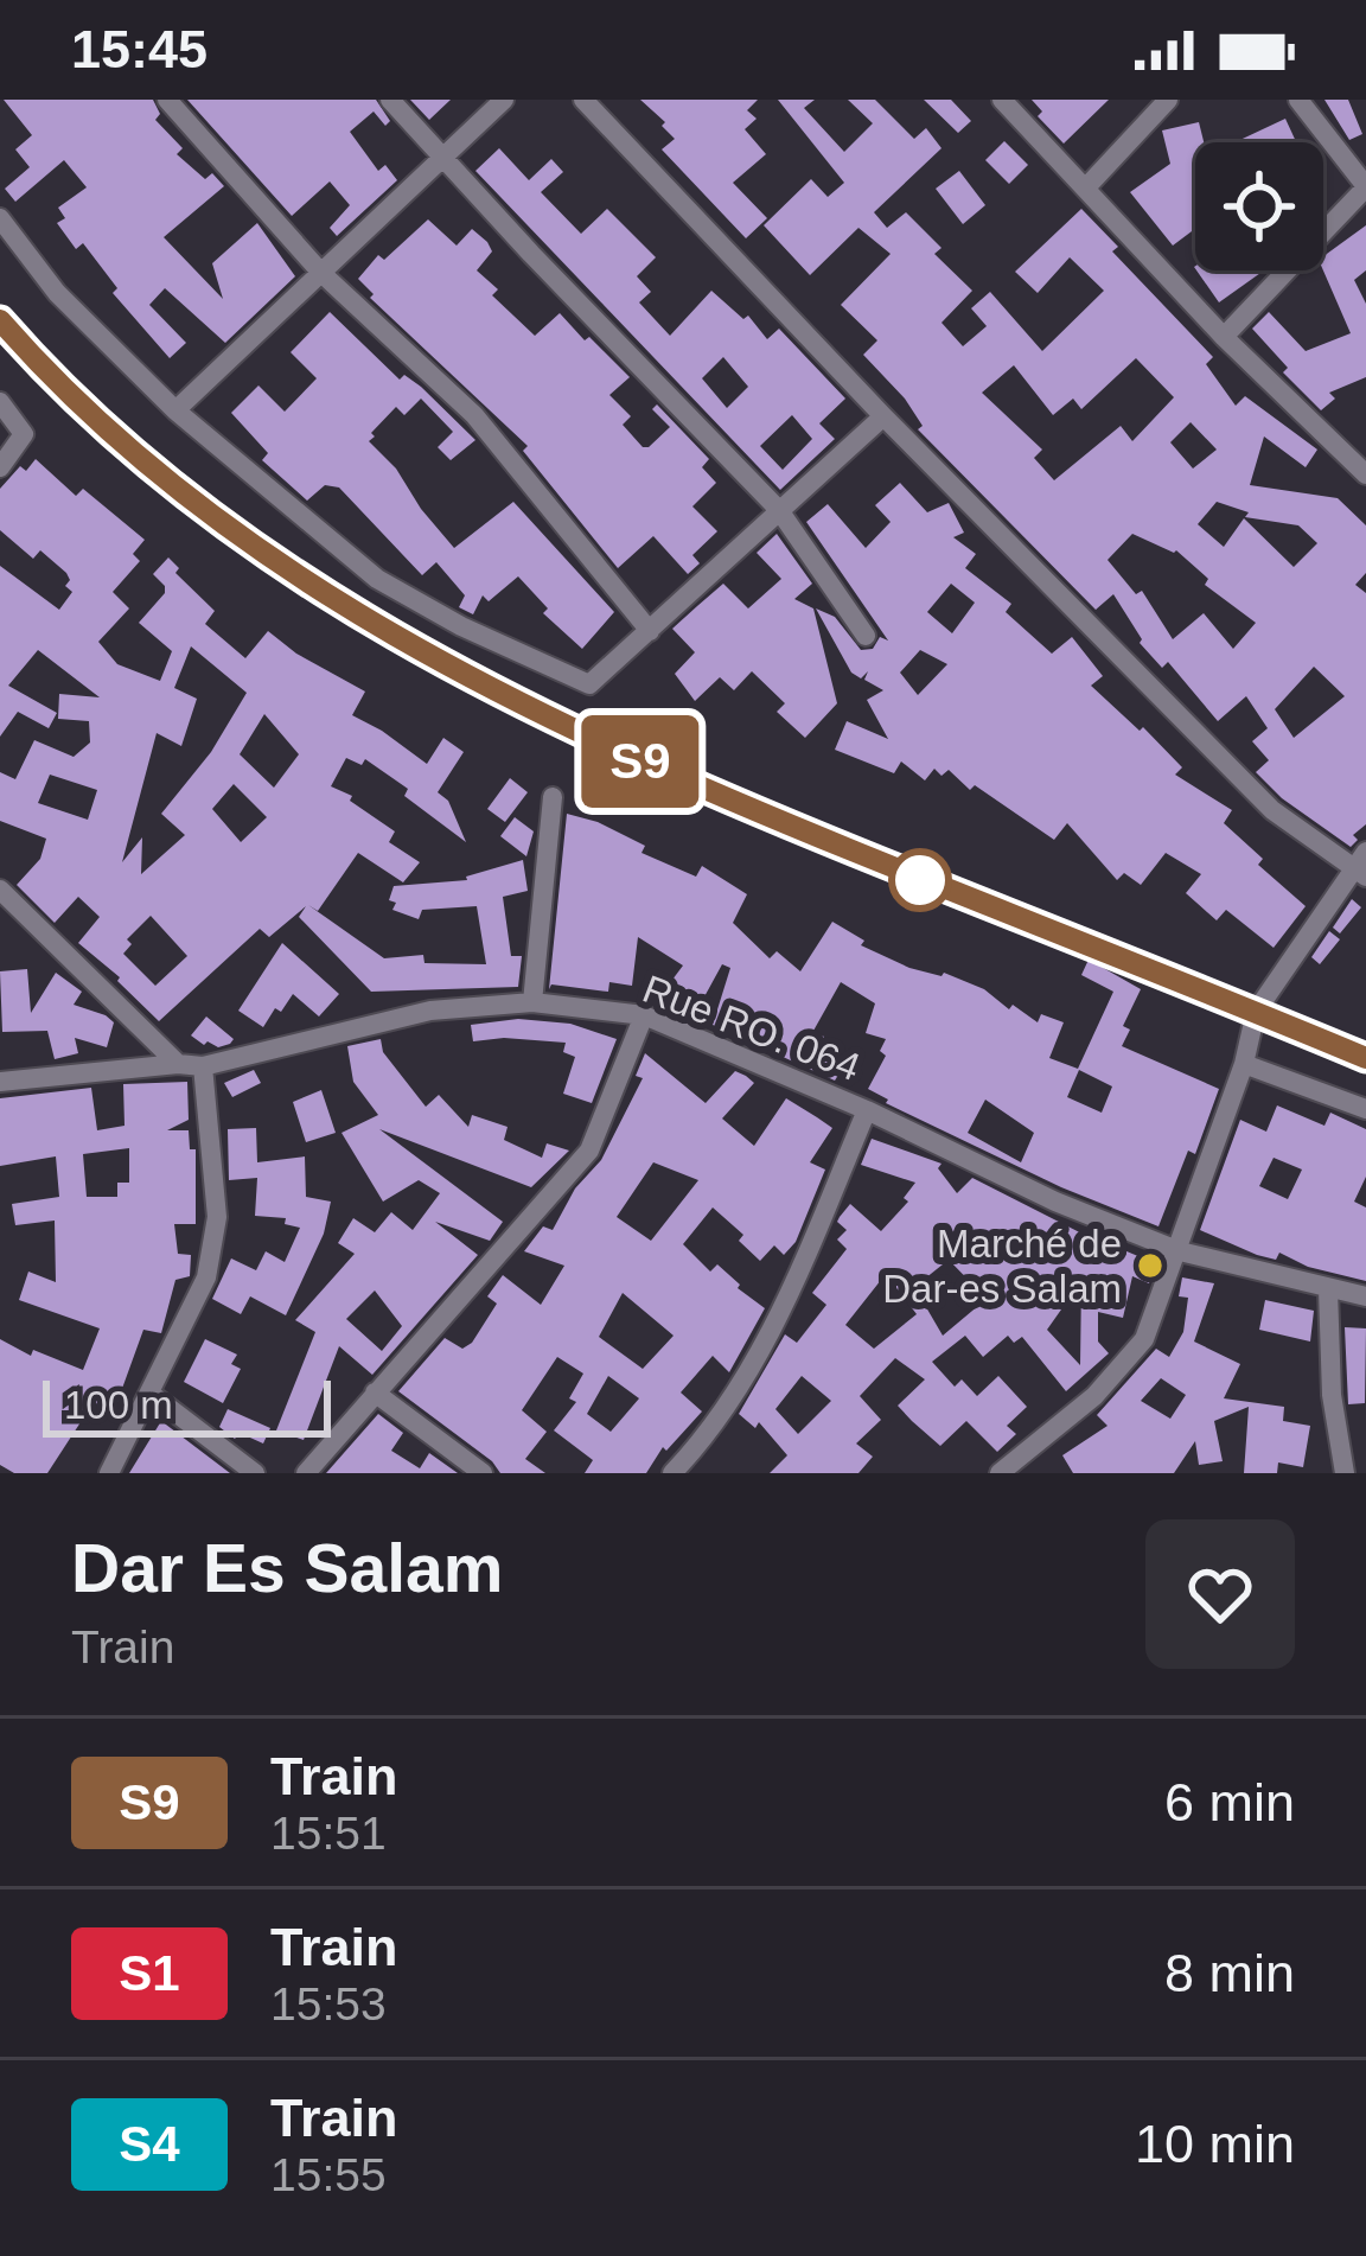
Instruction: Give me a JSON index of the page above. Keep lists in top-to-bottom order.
{
  "streets": {
    "street": ["Rue RO. 064"]
  },
  "places": ["Marché de Dar-es Salam"],
  "scale_bar": "100 m",
  "page": {
    "status": "15:45",
    "on_map": "S9",
    "scale": "100 m",
    "heading": ["Dar Es Salam", "Train"],
    "list": [
      {
        "mark": "S9",
        "name": "Train",
        "note": "15:51",
        "value": "6 min"
      },
      {
        "mark": "S1",
        "name": "Train",
        "note": "15:53",
        "value": "8 min"
      },
      {
        "mark": "S4",
        "name": "Train",
        "note": "15:55",
        "value": "10 min"
      }
    ]
  }
}
